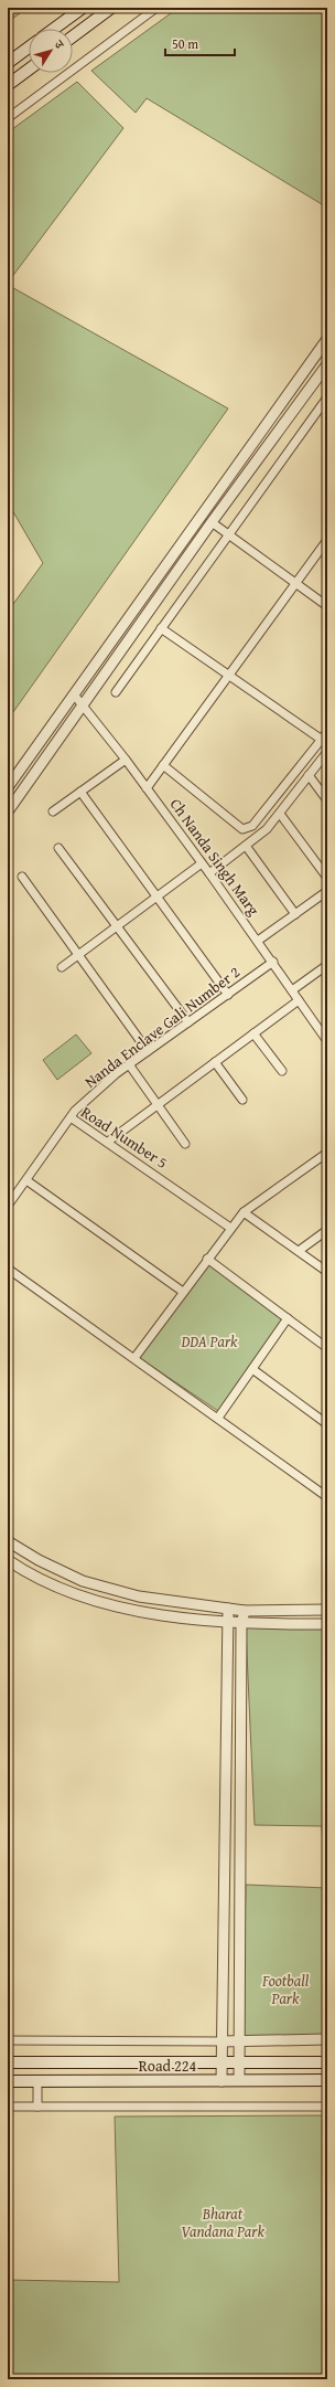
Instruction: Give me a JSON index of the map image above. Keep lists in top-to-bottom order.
{
  "streets": {
    "main road": ["Road 224"],
    "street": ["Ch Nanda Singh Marg", "Nanda Enclave Gali Number 2", "Road Number 5"]
  },
  "crossings": [
    ["Ch Nanda Singh Marg", "Nanda Enclave Gali Number 2"],
    ["Nanda Enclave Gali Number 2", "Road Number 5"]
  ],
  "parks": ["DDA Park", "Football Park", "Bharat Vandana Park"],
  "scale_bar": "50 m",
  "north": "top right"
}
